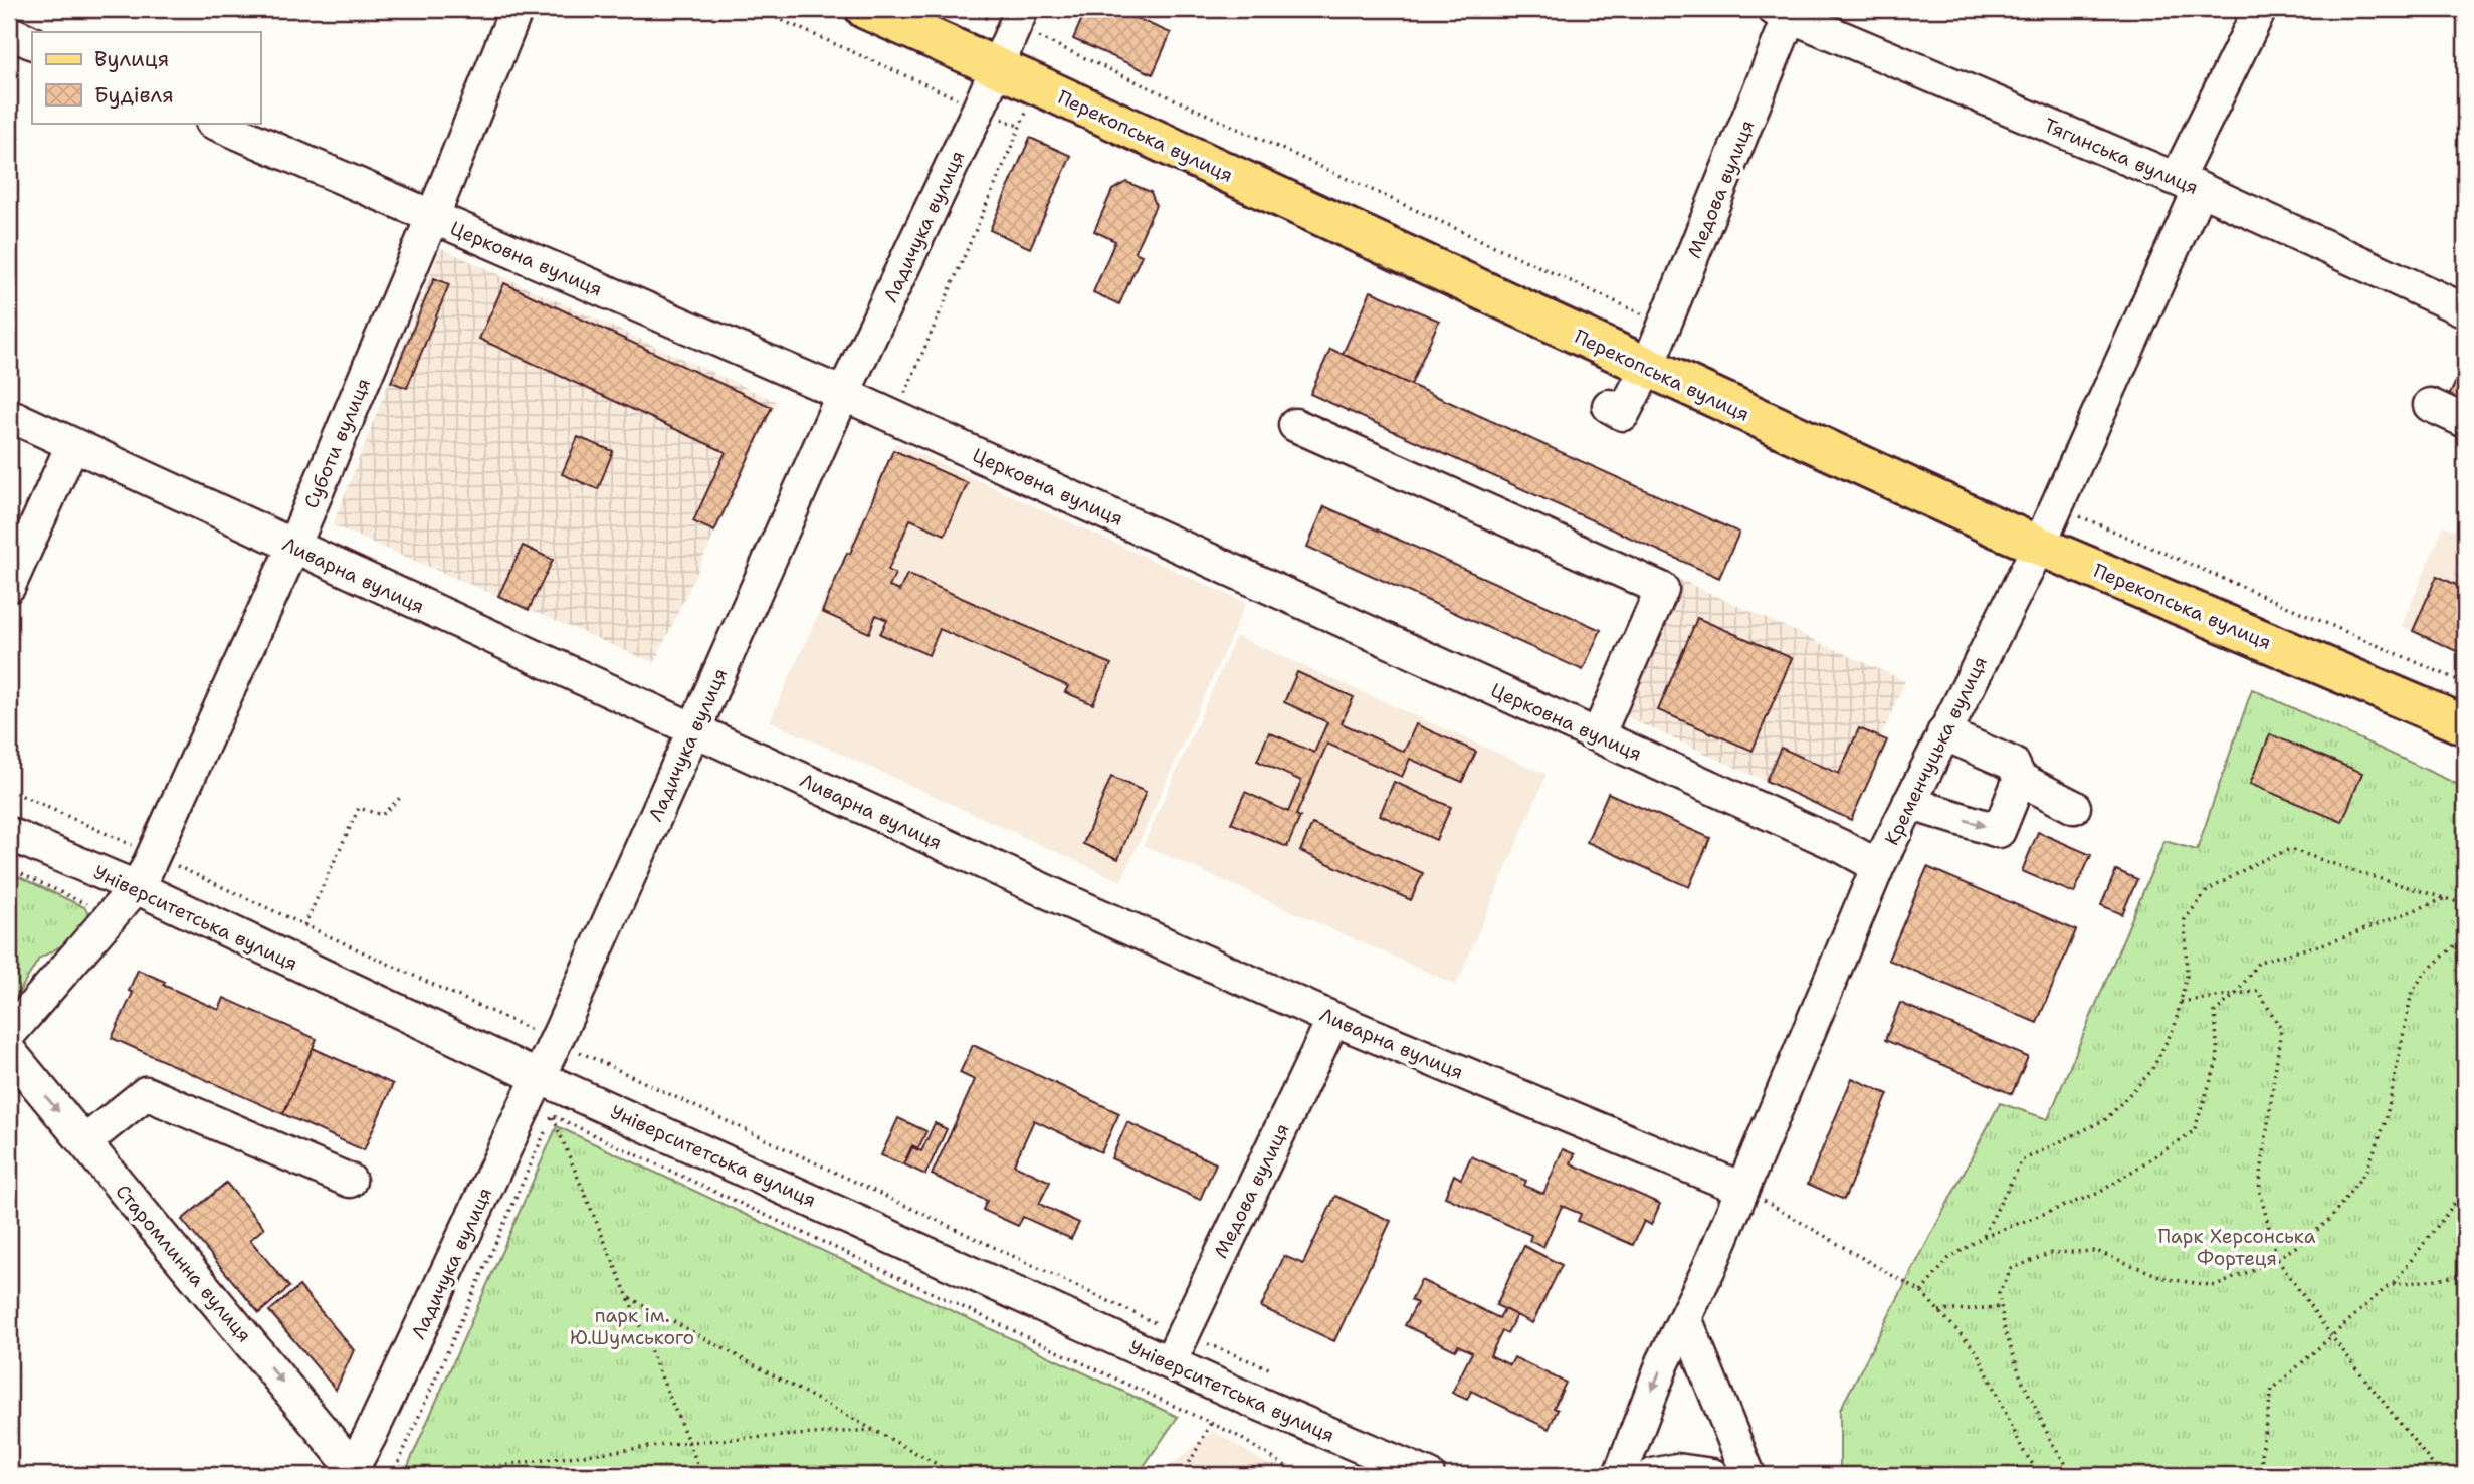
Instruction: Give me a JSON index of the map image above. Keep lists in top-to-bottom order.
{
  "streets": {
    "main road": ["Перекопська вулиця"],
    "street": [
      "Тягинська вулиця",
      "Медова вулиця",
      "Ладичука вулиця",
      "Церковна вулиця",
      "Суботи вулиця",
      "Ливарна вулиця",
      "Кременчуцька вулиця",
      "Університетська вулиця",
      "Старомлинна вулиця"
    ]
  },
  "crossings": [
    ["Перекопська вулиця", "Медова вулиця"],
    ["Перекопська вулиця", "Ладичука вулиця"],
    ["Перекопська вулиця", "Кременчуцька вулиця"],
    ["Тягинська вулиця", "Медова вулиця"],
    ["Тягинська вулиця", "Кременчуцька вулиця"],
    ["Медова вулиця", "Ливарна вулиця"],
    ["Медова вулиця", "Університетська вулиця"],
    ["Ладичука вулиця", "Церковна вулиця"],
    ["Ладичука вулиця", "Ливарна вулиця"],
    ["Ладичука вулиця", "Університетська вулиця"],
    ["Ладичука вулиця", "Старомлинна вулиця"],
    ["Церковна вулиця", "Суботи вулиця"],
    ["Церковна вулиця", "Кременчуцька вулиця"],
    ["Суботи вулиця", "Ливарна вулиця"],
    ["Суботи вулиця", "Університетська вулиця"],
    ["Ливарна вулиця", "Кременчуцька вулиця"]
  ],
  "one_way": ["Старомлинна вулиця"],
  "parks": ["Парк Херсонська Фортеця", "парк ім. Ю.Шумського"],
  "legend": ["Вулиця", "Будівля"]
}
